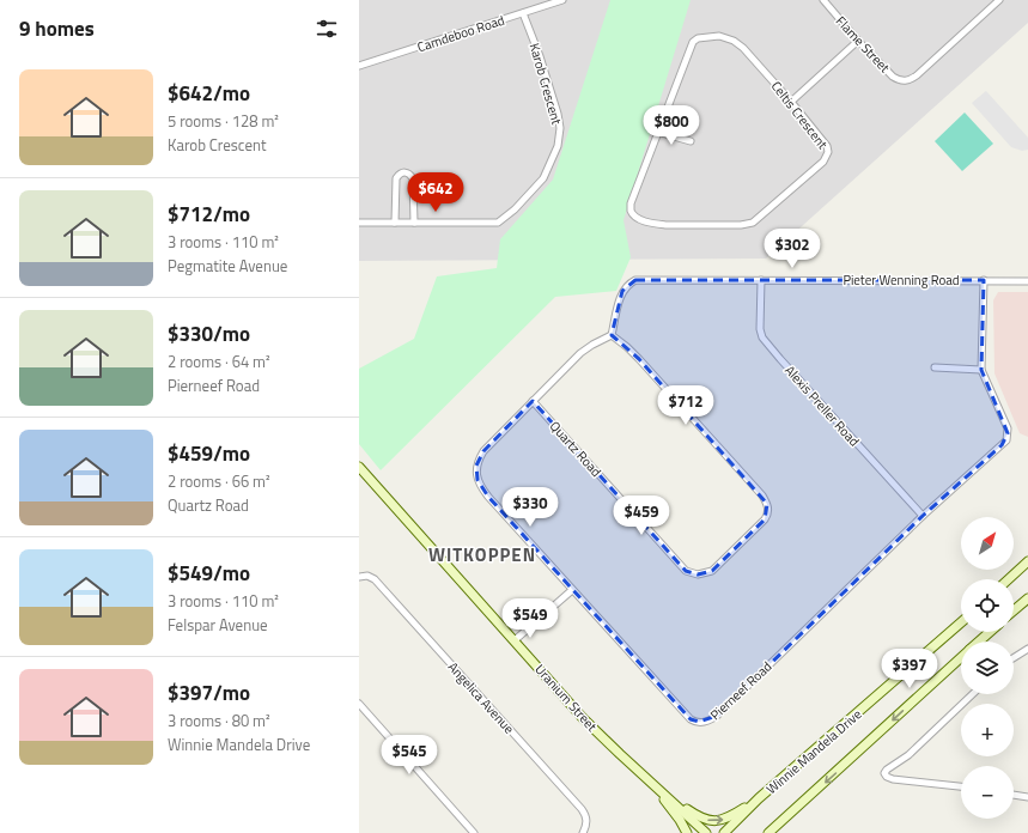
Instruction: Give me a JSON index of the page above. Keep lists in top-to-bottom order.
{
  "streets": {
    "main road": ["Uranium Street", "Winnie Mandela Drive"],
    "street": [
      "Camdeboo Road",
      "Flame Street",
      "Karob Crescent",
      "Celtis Crescent",
      "Pieter Wenning Road",
      "Alexis Preller Road",
      "Quartz Road",
      "Pierneef Road",
      "Angelica Avenue"
    ]
  },
  "crossings": [
    ["Camdeboo Road", "Karob Crescent"],
    ["Pieter Wenning Road", "Alexis Preller Road"],
    ["Pieter Wenning Road", "Quartz Road"],
    ["Pieter Wenning Road", "Pierneef Road"],
    ["Alexis Preller Road", "Pierneef Road"],
    ["Quartz Road", "Pierneef Road"]
  ],
  "districts": ["WITKOPPEN"],
  "north": "top right",
  "page": {
    "heading": "9 homes",
    "list": [
      {
        "name": "$642/mo",
        "note": "5 rooms · 128 m² · Karob Crescent"
      },
      {
        "name": "$712/mo",
        "note": "3 rooms · 110 m² · Pegmatite Avenue"
      },
      {
        "name": "$330/mo",
        "note": "2 rooms · 64 m² · Pierneef Road"
      },
      {
        "name": "$459/mo",
        "note": "2 rooms · 66 m² · Quartz Road"
      },
      {
        "name": "$549/mo",
        "note": "3 rooms · 110 m² · Felspar Avenue"
      },
      {
        "name": "$397/mo",
        "note": "3 rooms · 80 m² · Winnie Mandela Drive"
      }
    ],
    "price": [
      "$800",
      "$642",
      "$302",
      "$712",
      "$330",
      "$459",
      "$549",
      "$397",
      "$545"
    ],
    "map_buttons": ["+", "−"]
  }
}
